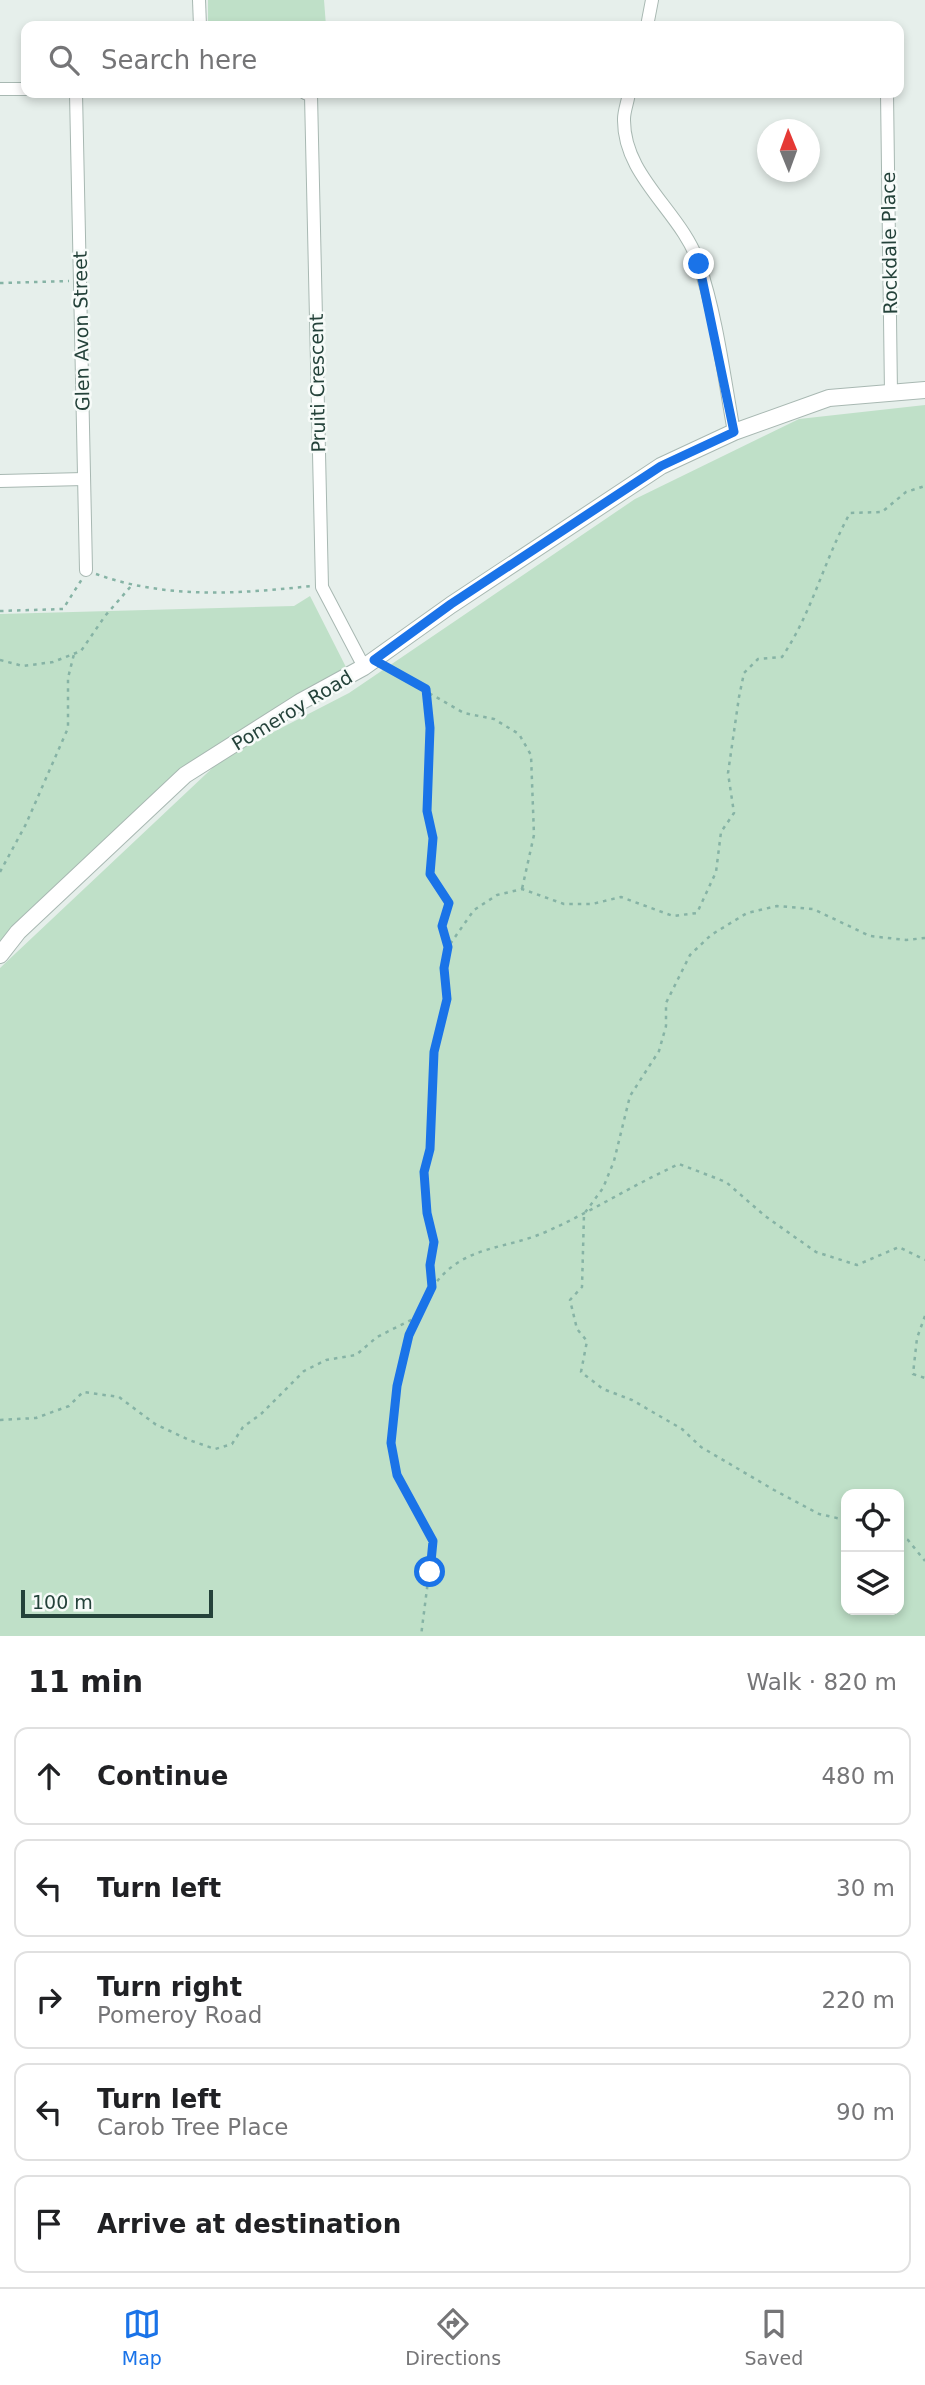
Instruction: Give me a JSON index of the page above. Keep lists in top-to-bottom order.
{
  "streets": {
    "street": [
      "Rockdale Place",
      "Glen Avon Street",
      "Pruiti Crescent",
      "Pomeroy Road"
    ]
  },
  "crossings": [
    ["Rockdale Place", "Pomeroy Road"],
    ["Pruiti Crescent", "Pomeroy Road"]
  ],
  "scale_bar": "100 m",
  "north": "top",
  "page": {
    "search": "Search here",
    "scale": "100 m",
    "heading": ["11 min", "Walk · 820 m"],
    "list": [
      ["Continue", "480 m"],
      ["Turn left", "30 m"],
      ["Turn right", "Pomeroy Road", "220 m"],
      ["Turn left", "Carob Tree Place", "90 m"],
      "Arrive at destination"
    ],
    "nav": ["Map", "Directions", "Saved"]
  }
}
